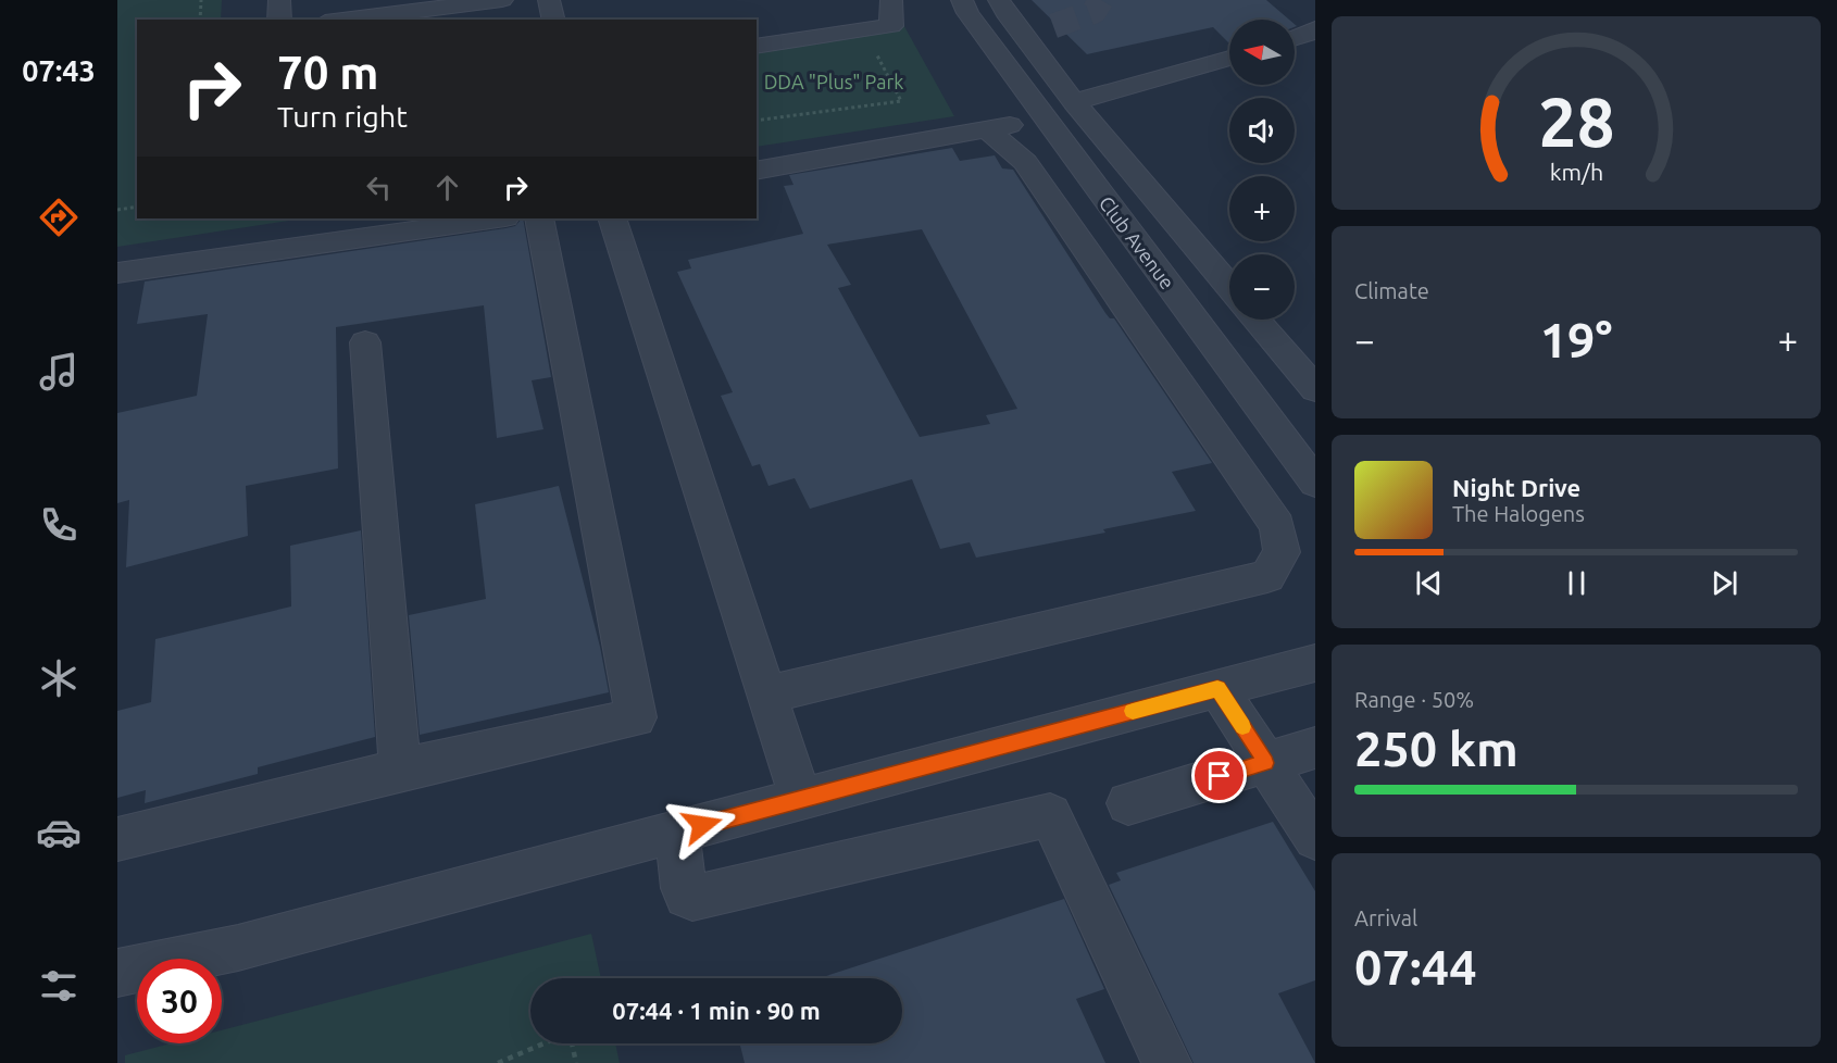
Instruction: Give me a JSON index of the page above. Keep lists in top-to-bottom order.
{
  "streets": {
    "street": ["Club Avenue"]
  },
  "parks": ["DDA \"Plus\" Park"],
  "north": "left",
  "page": {
    "tabs": "07:43",
    "map_buttons": ["+", "−"],
    "turn": ["70 m", "Turn right"],
    "tile": [
      "Climate",
      ["Range · 50%", "250 km"],
      ["Arrival", "07:44"]
    ],
    "heat": ["−", "19°", "+"],
    "song": ["Night Drive", "The Halogens"],
    "limit": "30",
    "trip": "07:44 · 1 min · 90 m",
    "gauge": ["28", "km/h"]
  }
}
